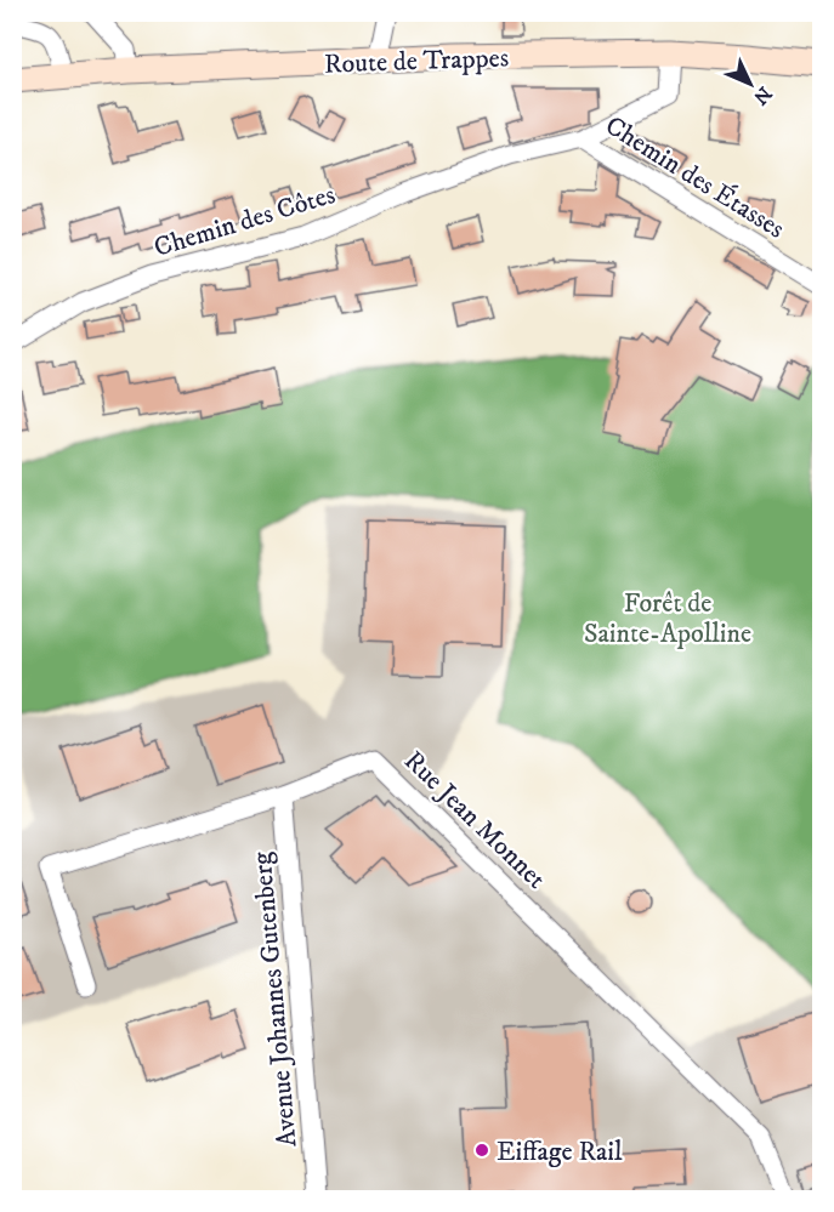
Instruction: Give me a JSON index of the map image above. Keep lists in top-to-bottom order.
{
  "streets": {
    "main road": ["Route de Trappes"],
    "street": [
      "Chemin des Étasses",
      "Chemin des Côtes",
      "Rue Jean Monnet",
      "Avenue Johannes Gutenberg"
    ]
  },
  "crossings": [
    ["Route de Trappes", "Chemin des Étasses"],
    ["Chemin des Étasses", "Chemin des Côtes"],
    ["Rue Jean Monnet", "Avenue Johannes Gutenberg"]
  ],
  "parks": ["Forêt de Sainte-Apolline"],
  "places": ["Eiffage Rail"],
  "north": "bottom right"
}
